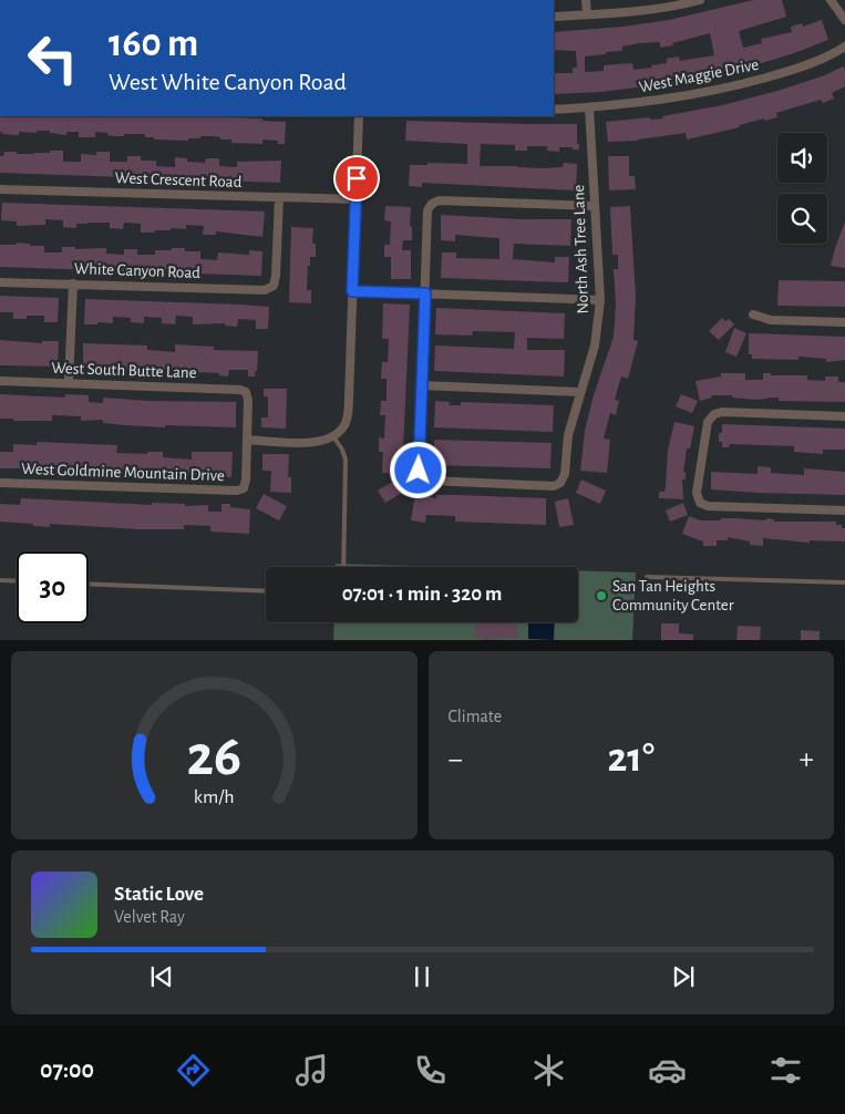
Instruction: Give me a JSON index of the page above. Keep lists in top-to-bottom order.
{
  "streets": {
    "street": [
      "West Maggie Drive",
      "West Crescent Road",
      "North Ash Tree Lane",
      "White Canyon Road",
      "West South Butte Lane",
      "West Goldmine Mountain Drive"
    ]
  },
  "crossings": [
    ["West Maggie Drive", "North Ash Tree Lane"],
    ["West Crescent Road", "White Canyon Road"],
    ["West South Butte Lane", "West Goldmine Mountain Drive"]
  ],
  "places": ["San Tan Heights Community Center"],
  "page": {
    "turn": ["160 m", "West White Canyon Road"],
    "limit": "30",
    "trip": "07:01 · 1 min · 320 m",
    "tile": "Climate",
    "heat": ["−", "21°", "+"],
    "song": ["Static Love", "Velvet Ray"],
    "tabs": "07:00",
    "gauge": ["26", "km/h"]
  }
}
